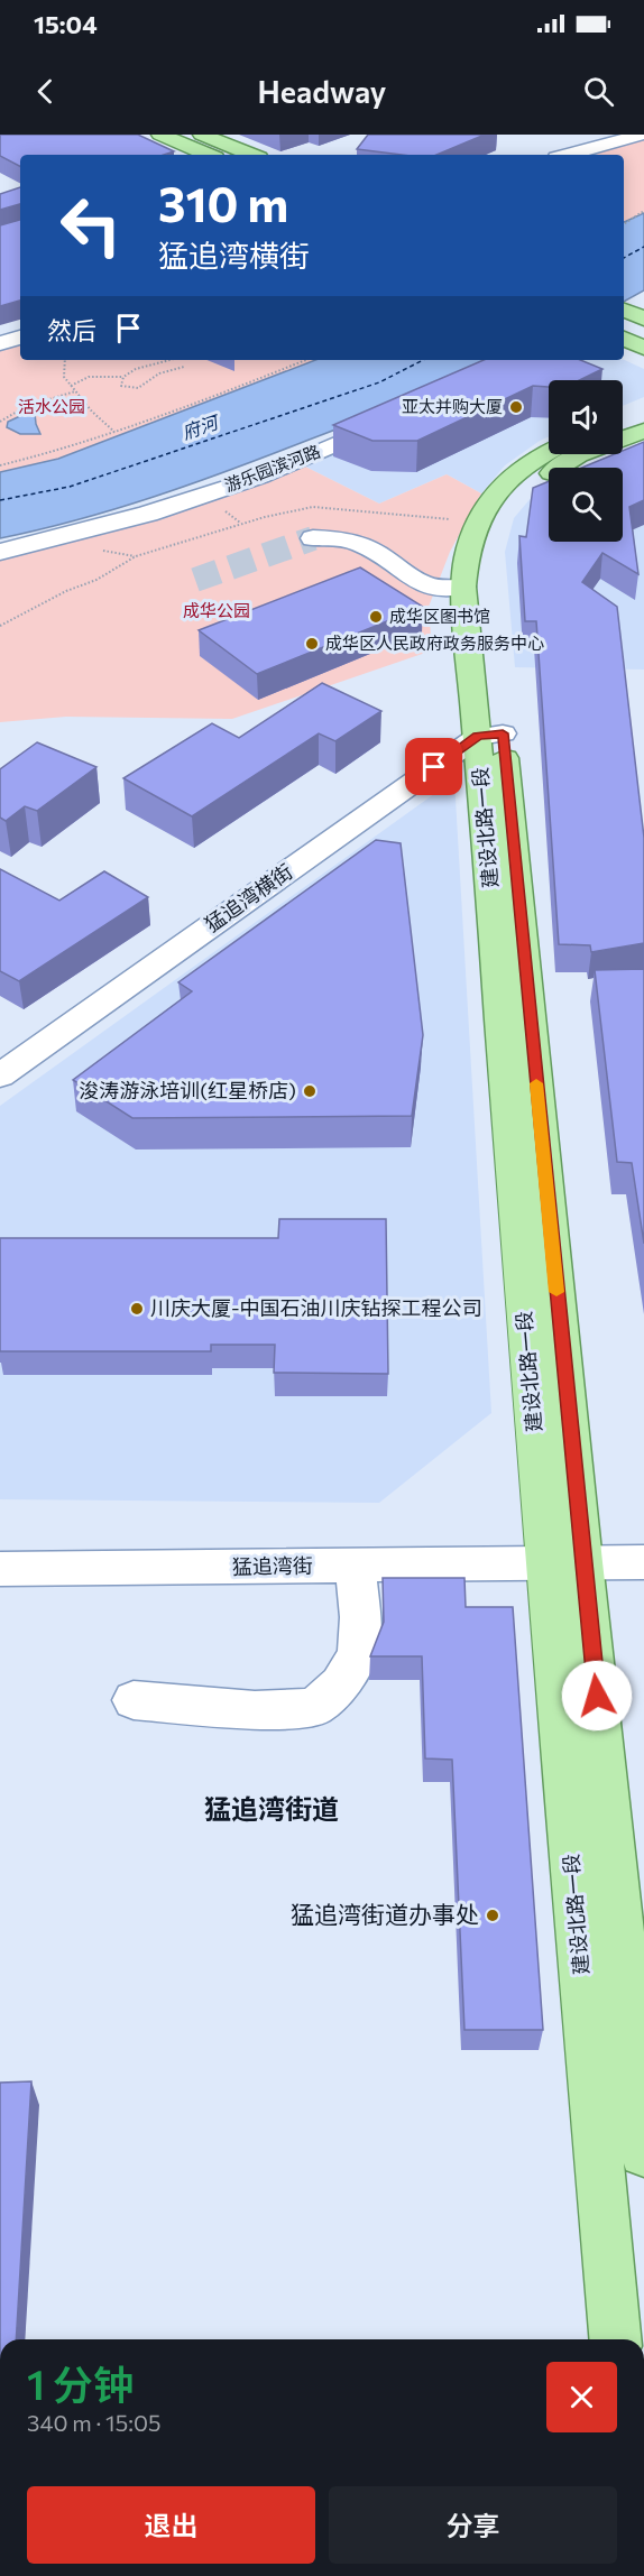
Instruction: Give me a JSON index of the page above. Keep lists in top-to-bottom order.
{
  "streets": {
    "main road": ["建设北路一段"],
    "street": ["游乐园滨河路", "猛追湾横街", "猛追湾街"]
  },
  "crossings": [
    ["建设北路一段", "猛追湾横街"],
    ["建设北路一段", "猛追湾街"]
  ],
  "districts": ["猛追湾街道"],
  "water": ["府河"],
  "parks": ["活水公园", "成华公园"],
  "places": [
    "亚太并购大厦",
    "成华区图书馆",
    "成华区人民政府政务服务中心",
    "浚涛游泳培训(红星桥店)",
    "川庆大厦-中国石油川庆钻探工程公司",
    "猛追湾街道办事处"
  ],
  "page": {
    "status": "15:04",
    "header": "Headway",
    "turn": ["310 m", "猛追湾横街"],
    "then": "然后",
    "heading": ["1 分钟", "340 m · 15:05"],
    "buttons": ["退出", "分享"]
  }
}
